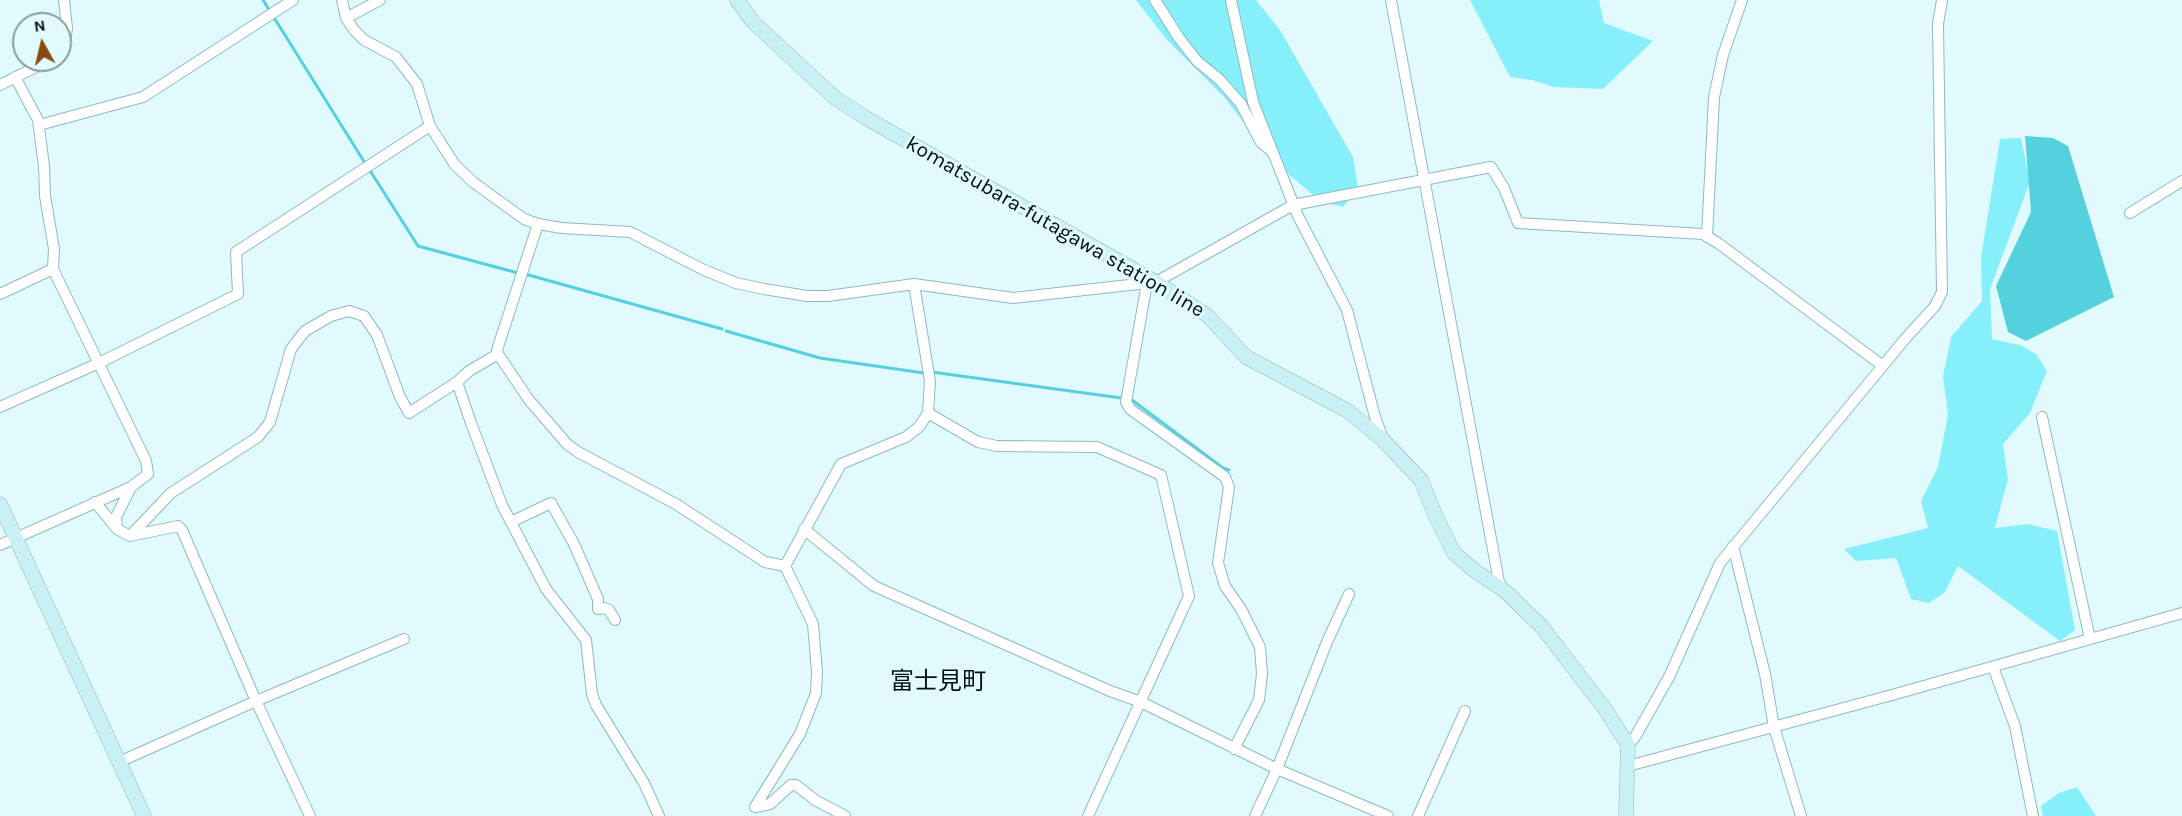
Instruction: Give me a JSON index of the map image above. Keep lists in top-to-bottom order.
{
  "streets": {
    "main road": ["komatsubara-futagawa station line"]
  },
  "districts": ["富士見町"],
  "north": "top"
}
